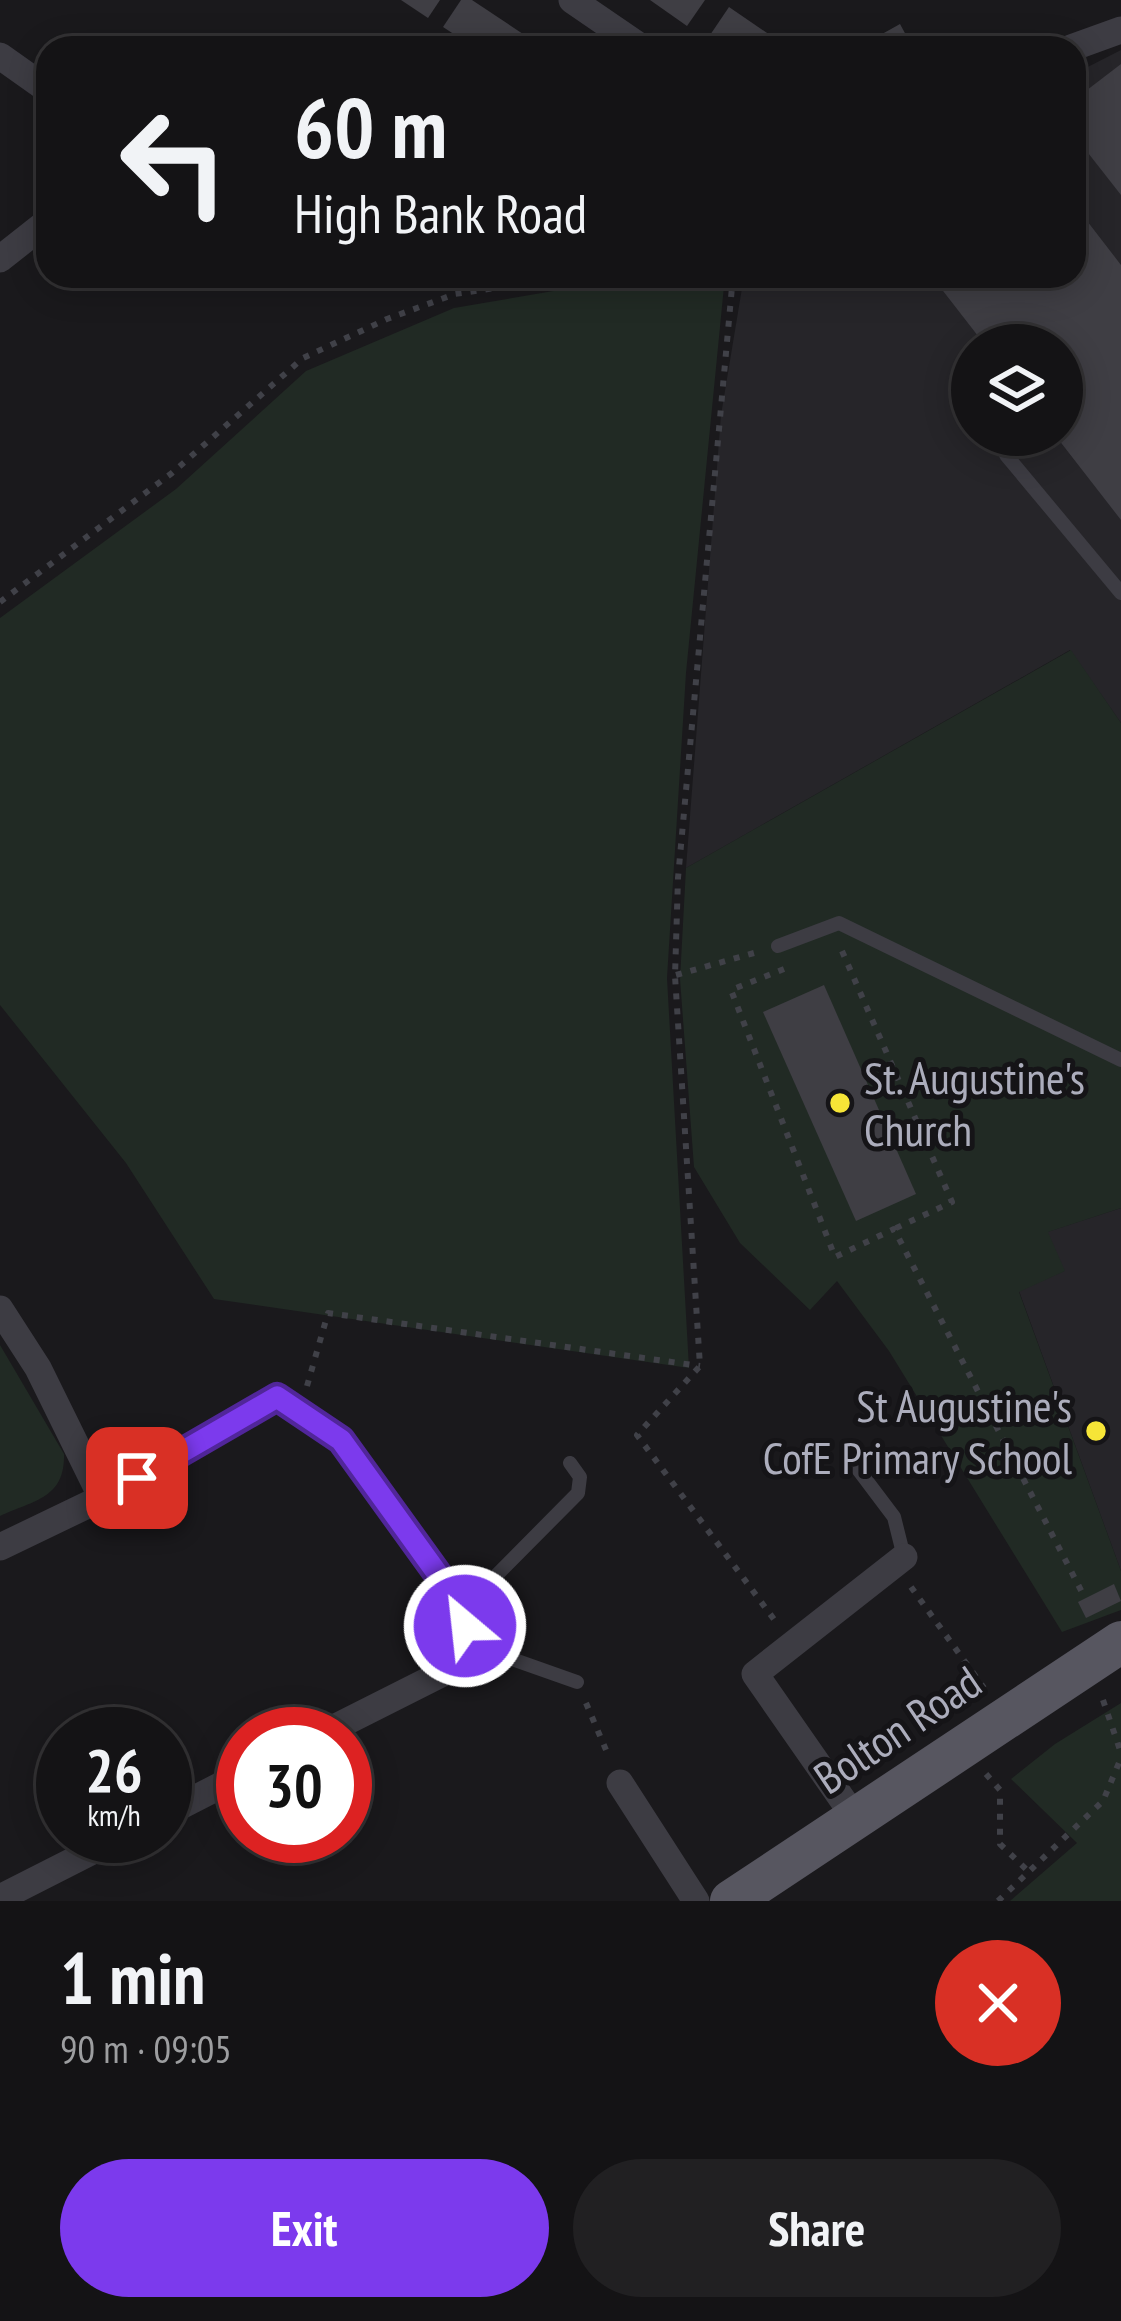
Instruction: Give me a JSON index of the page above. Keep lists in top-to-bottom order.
{
  "streets": {
    "main road": ["Bolton Road"]
  },
  "places": ["St. Augustine's Church", "St Augustine's CofE Primary School"],
  "page": {
    "turn": ["60 m", "High Bank Road"],
    "speed": "26 km/h",
    "limit": "30",
    "heading": ["1 min", "90 m · 09:05"],
    "buttons": ["Exit", "Share"]
  }
}
